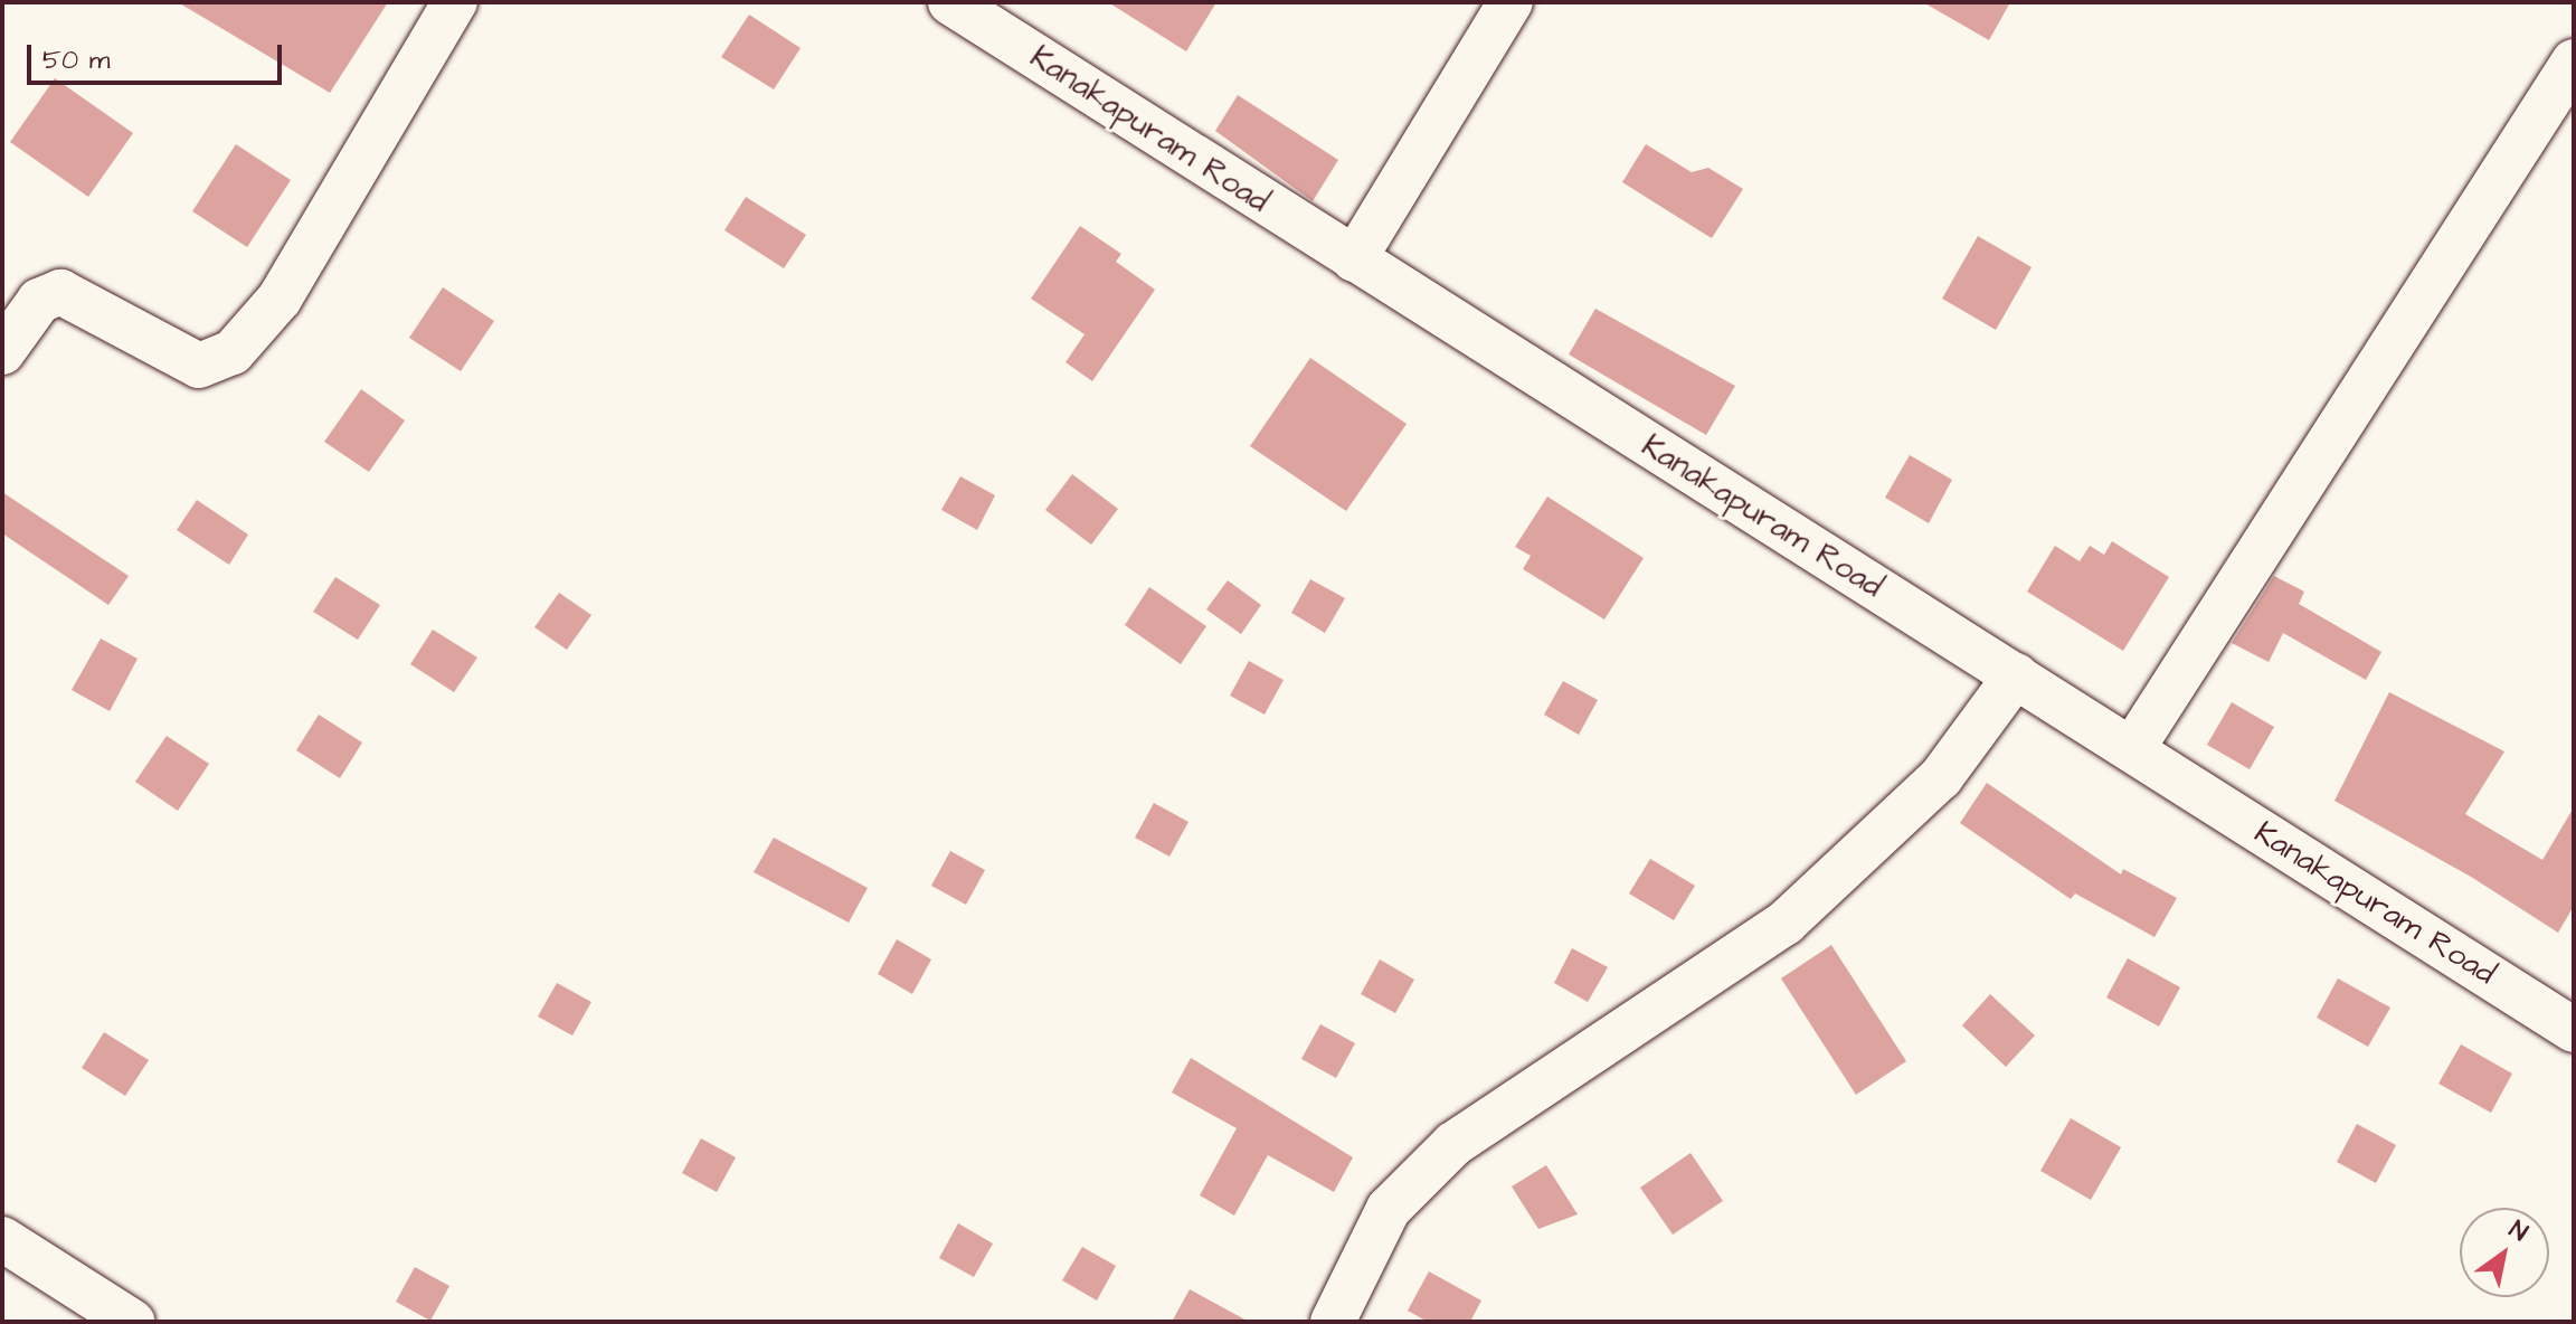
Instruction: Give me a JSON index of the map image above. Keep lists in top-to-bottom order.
{
  "streets": {
    "street": ["Kanakapuram Road"]
  },
  "scale_bar": "50 m",
  "north": "top right"
}
